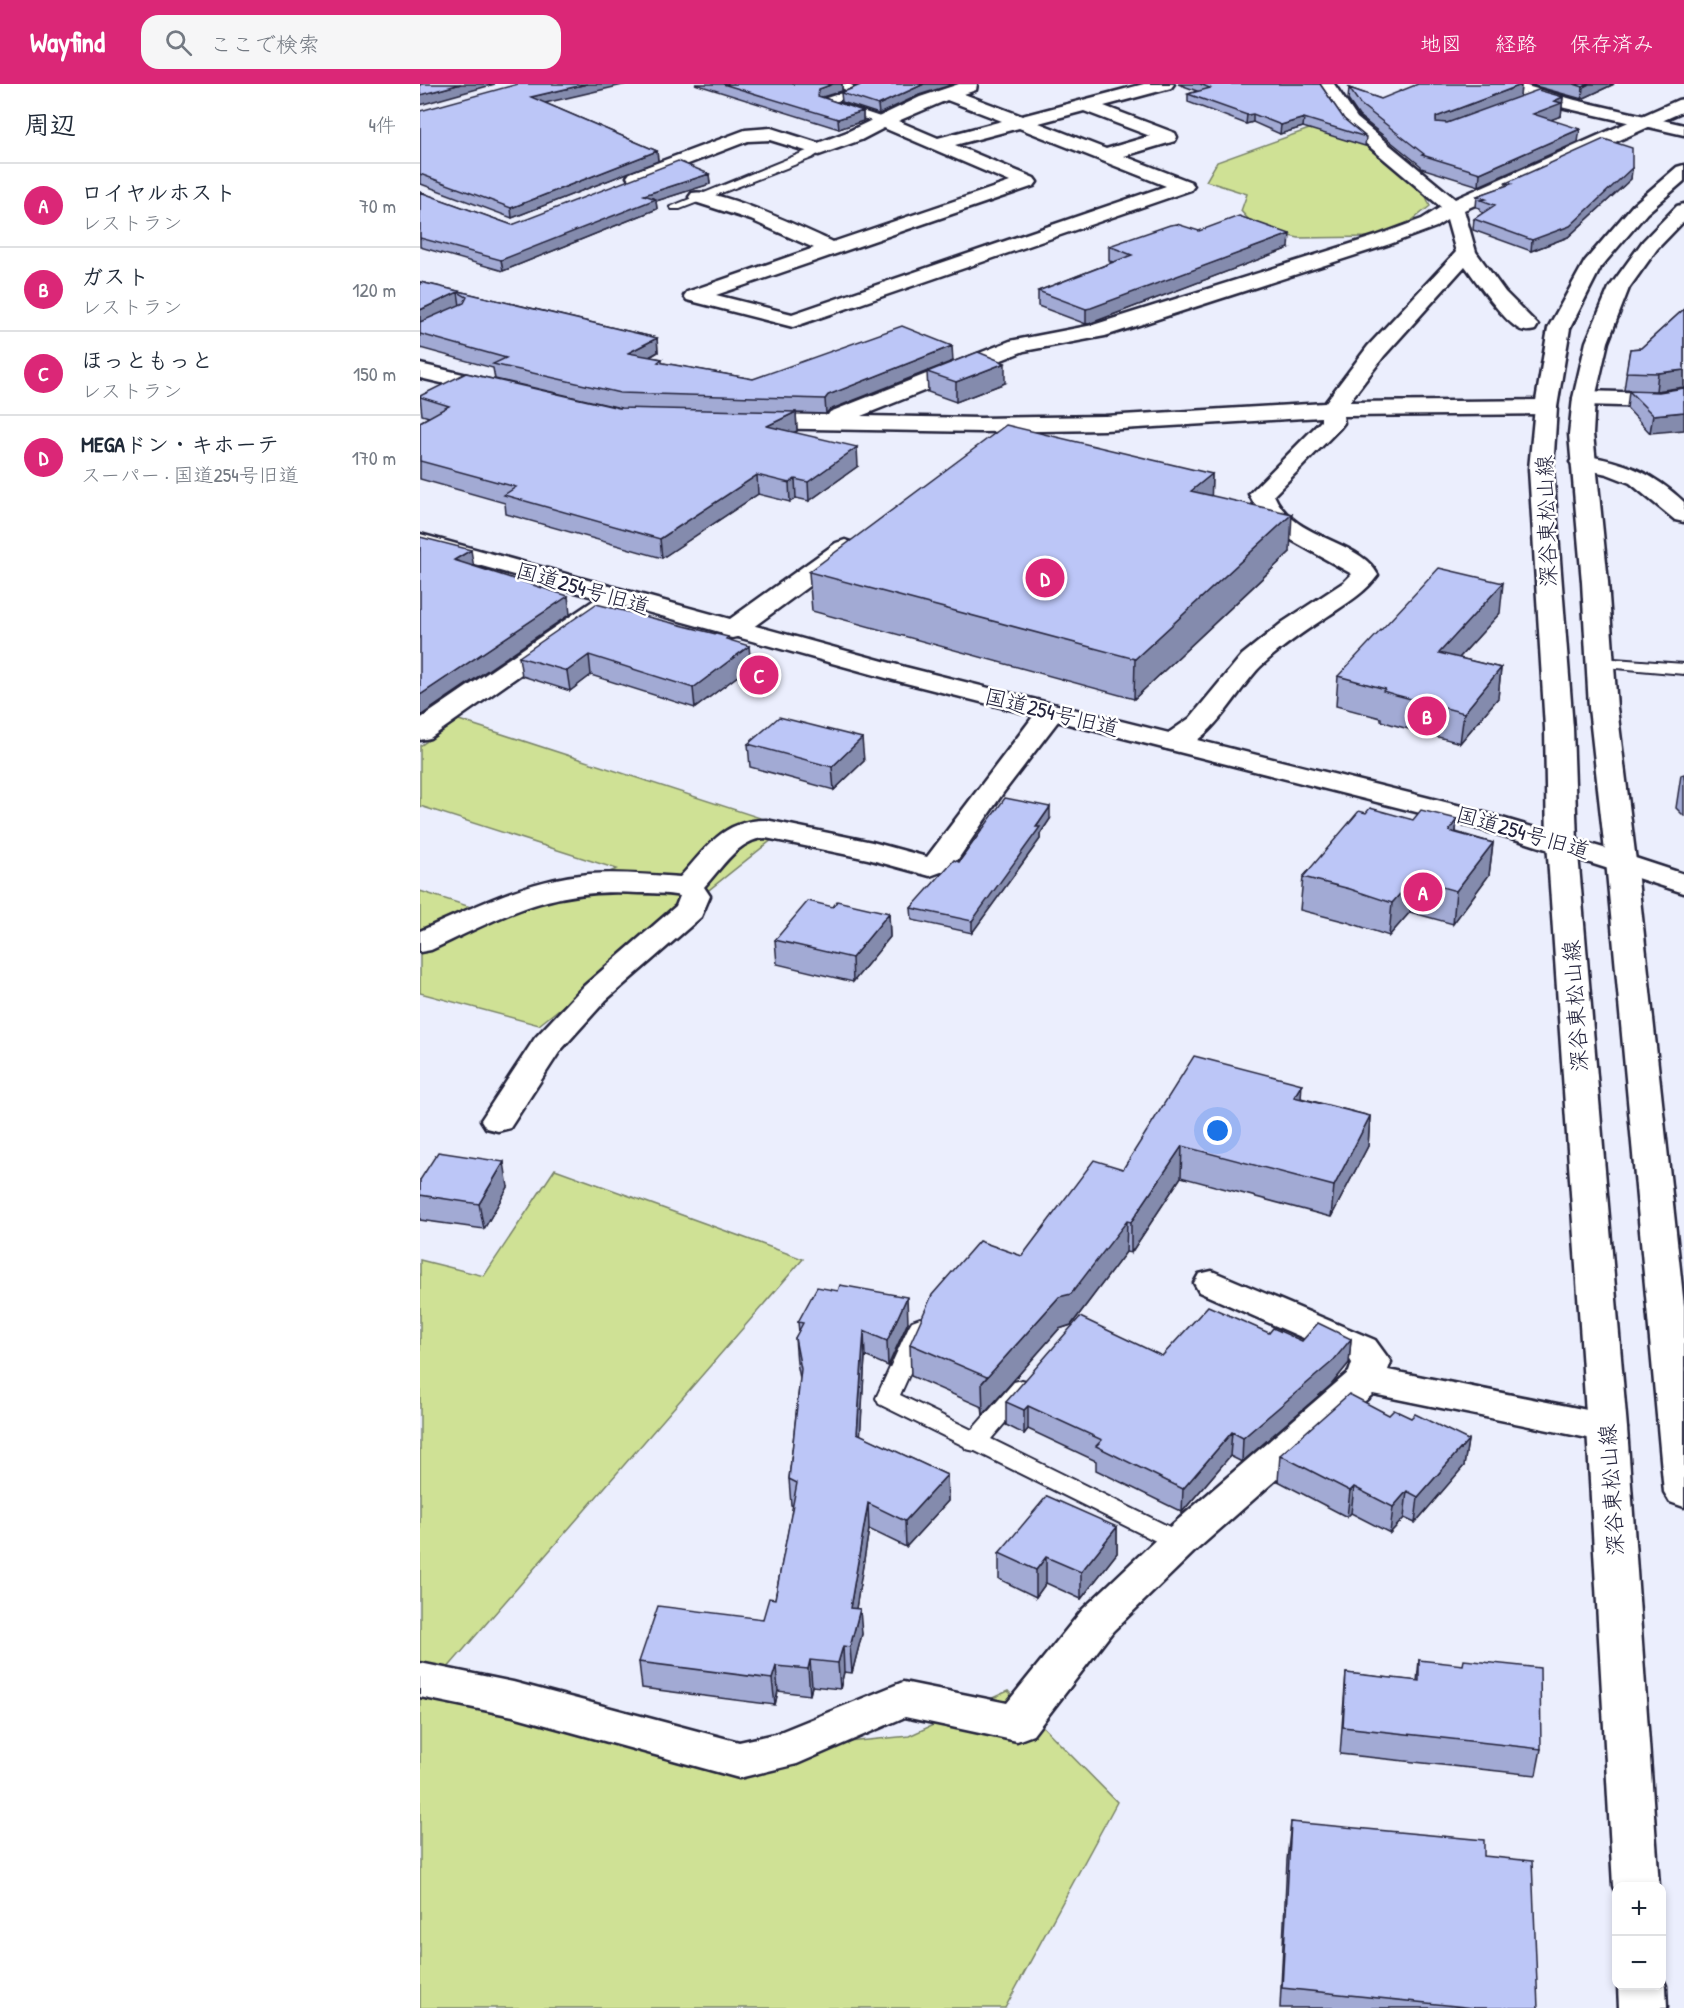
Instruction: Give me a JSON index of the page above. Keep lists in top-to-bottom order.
{
  "streets": {
    "street": ["深谷東松山線", "国道254号旧道"]
  },
  "crossings": [
    ["深谷東松山線", "国道254号旧道"]
  ],
  "page": {
    "header": "Wayfind",
    "search": "ここで検索",
    "nav": ["地図", "経路", "保存済み"],
    "heading": ["周辺", "4件"],
    "list": [
      {
        "mark": "A",
        "name": "ロイヤルホスト",
        "note": "レストラン",
        "value": "70 m"
      },
      {
        "mark": "B",
        "name": "ガスト",
        "note": "レストラン",
        "value": "120 m"
      },
      {
        "mark": "C",
        "name": "ほっともっと",
        "note": "レストラン",
        "value": "150 m"
      },
      {
        "mark": "D",
        "name": "MEGAドン・キホーテ",
        "note": "スーパー · 国道254号旧道",
        "value": "170 m"
      }
    ],
    "pins": [
      "D",
      "C",
      "B",
      "A"
    ],
    "map_buttons": ["+", "−"]
  }
}
